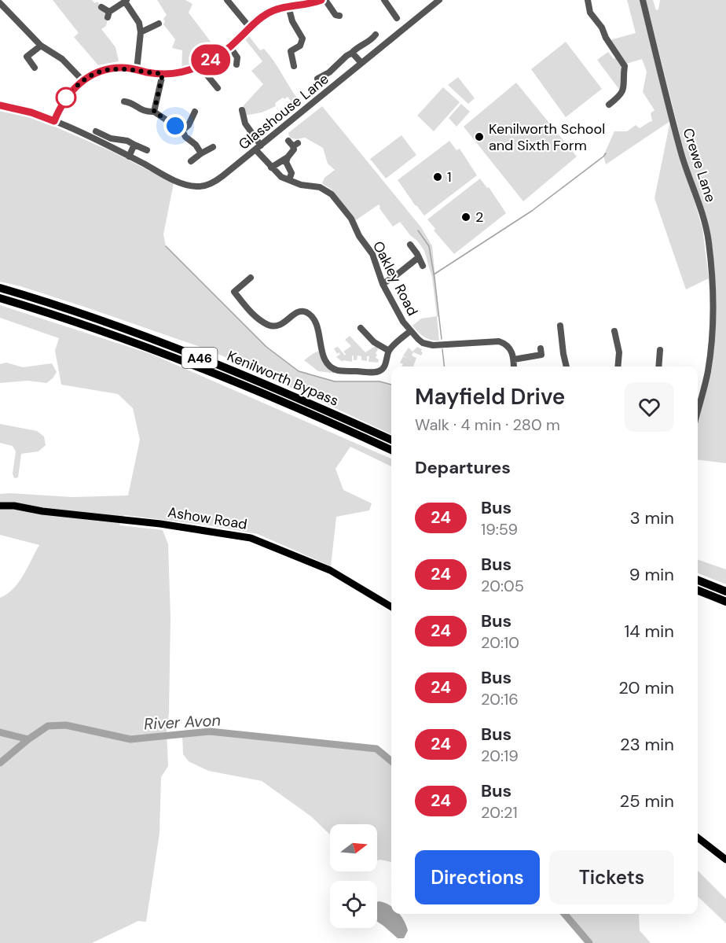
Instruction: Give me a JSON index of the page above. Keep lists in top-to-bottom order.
{
  "streets": {
    "highway": ["A46", "Kenilworth Bypass"],
    "main road": ["Ashow Road"],
    "street": ["Glasshouse Lane", "Crewe Lane", "Oakley Road"]
  },
  "water": ["River Avon"],
  "places": ["Kenilworth School and Sixth Form", "1", "2"],
  "lines": ["bus line 24"],
  "north": "right",
  "page": {
    "on_map": "24",
    "heading": [
      ["Mayfield Drive", "Walk · 4 min · 280 m"],
      "Departures"
    ],
    "list": [
      {
        "mark": "24",
        "name": "Bus",
        "note": "19:59",
        "value": "3 min"
      },
      {
        "mark": "24",
        "name": "Bus",
        "note": "20:05",
        "value": "9 min"
      },
      {
        "mark": "24",
        "name": "Bus",
        "note": "20:10",
        "value": "14 min"
      },
      {
        "mark": "24",
        "name": "Bus",
        "note": "20:16",
        "value": "20 min"
      },
      {
        "mark": "24",
        "name": "Bus",
        "note": "20:19",
        "value": "23 min"
      },
      {
        "mark": "24",
        "name": "Bus",
        "note": "20:21",
        "value": "25 min"
      }
    ],
    "buttons": ["Directions", "Tickets"]
  }
}
